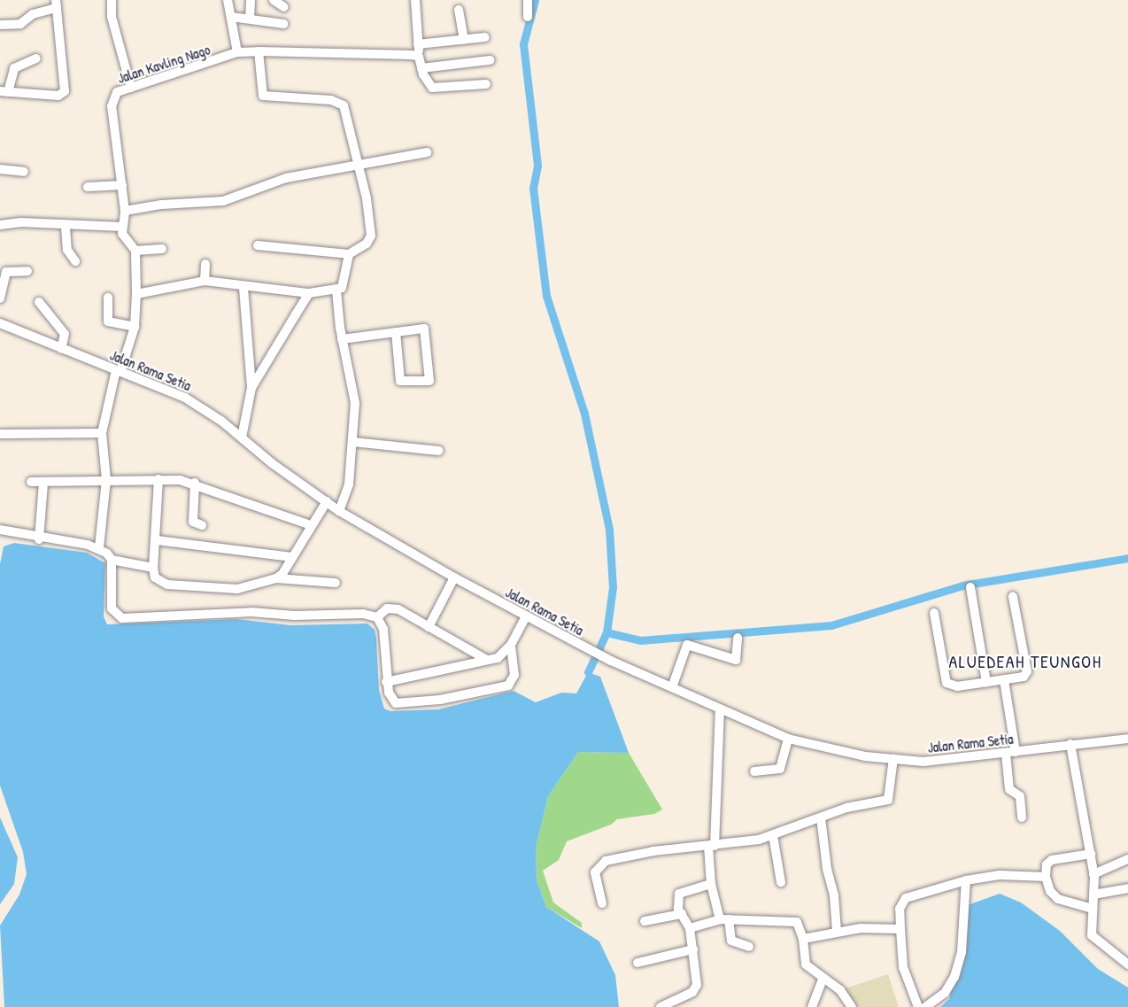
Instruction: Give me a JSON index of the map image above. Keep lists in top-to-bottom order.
{
  "streets": {
    "street": ["Jalan Kavling Nago", "Jalan Rama Setia"]
  },
  "districts": ["ALUEDEAH TEUNGOH"]
}
